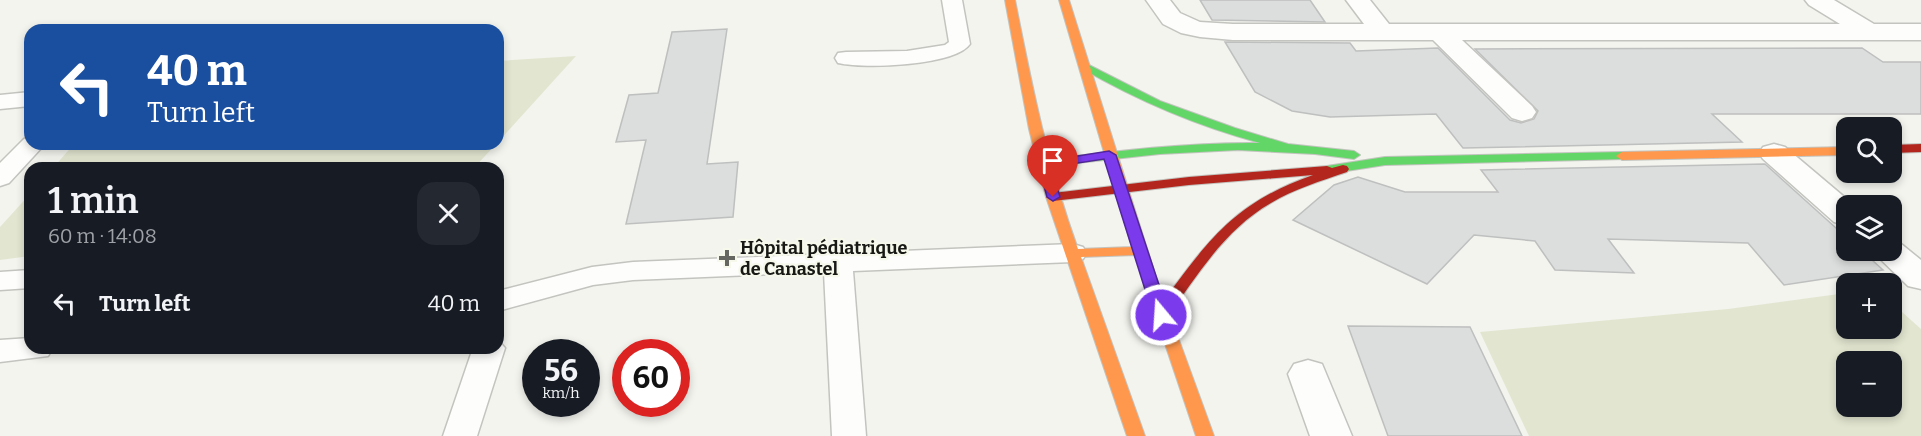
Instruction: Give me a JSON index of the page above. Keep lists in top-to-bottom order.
{
  "places": {
    "health": ["Hôpital pédiatrique de Canastel"]
  },
  "page": {
    "turn": ["40 m", "Turn left"],
    "map_buttons": ["+", "−"],
    "heading": ["1 min", "60 m · 14:08"],
    "list": [
      {
        "name": "Turn left",
        "value": "40 m"
      }
    ],
    "speed": "56 km/h",
    "limit": "60"
  }
}
